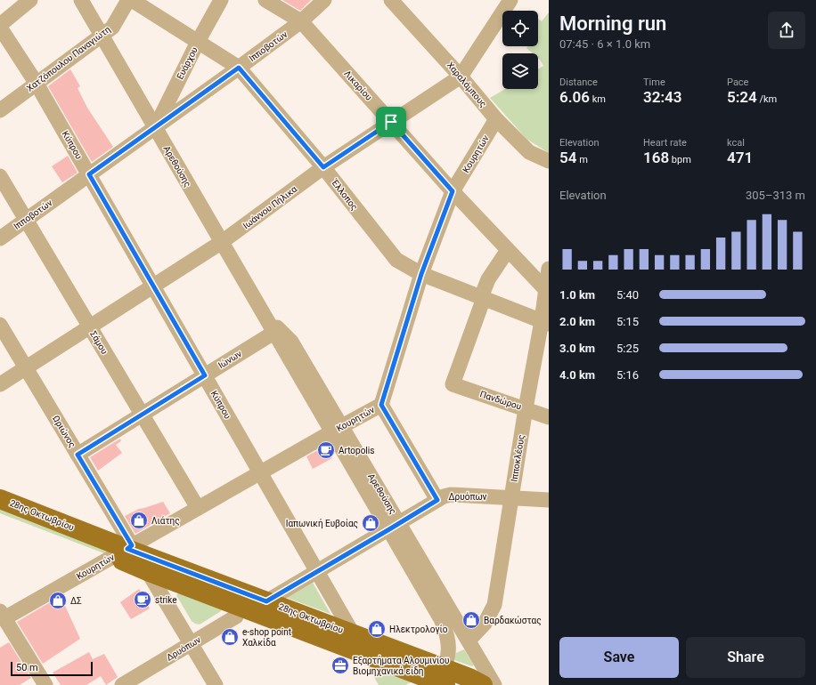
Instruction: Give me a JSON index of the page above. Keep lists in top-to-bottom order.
{
  "streets": {
    "main road": ["28ης Οκτωβρίου"],
    "street": [
      "Ιπποβοτών",
      "Χατζόπουλου Παναγιώτη",
      "Ευάρχου",
      "Χαραλάμπους",
      "Λικαρίου",
      "Κύπρου",
      "Κουρητών",
      "Αρεθούσης",
      "Έλλοπος",
      "Ιωάννου Πήλικα",
      "Σάμου",
      "Ιώνων",
      "Πανδώρου",
      "Ωριώνος",
      "Ιπποκλέους",
      "Δρυόπων"
    ]
  },
  "crossings": [
    ["Ιπποβοτών", "Ευάρχου"],
    ["Ιπποβοτών", "Λικαρίου"],
    ["Ιπποβοτών", "Κύπρου"],
    ["Ιπποβοτών", "Αρεθούσης"],
    ["Ιπποβοτών", "Έλλοπος"],
    ["Ιπποβοτών", "Σάμου"],
    ["Χατζόπουλου Παναγιώτη", "Κύπρου"],
    ["Χατζόπουλου Παναγιώτη", "Αρεθούσης"],
    ["Ευάρχου", "Αρεθούσης"],
    ["Ευάρχου", "Έλλοπος"],
    ["Χαραλάμπους", "Κουρητών"],
    ["Χαραλάμπους", "Ιωάννου Πήλικα"],
    ["Λικαρίου", "Κουρητών"],
    ["Λικαρίου", "Ιωάννου Πήλικα"],
    ["Λικαρίου", "Ιπποκλέους"],
    ["Κύπρου", "Κουρητών"],
    ["Κύπρου", "Ιωάννου Πήλικα"],
    ["Κύπρου", "Ιώνων"],
    ["Κύπρου", "Δρυόπων"],
    ["Κύπρου", "28ης Οκτωβρίου"],
    ["Κουρητών", "Αρεθούσης"],
    ["Κουρητών", "Έλλοπος"],
    ["Κουρητών", "Σάμου"],
    ["Κουρητών", "Ωριώνος"],
    ["Κουρητών", "28ης Οκτωβρίου"],
    ["Αρεθούσης", "Ιωάννου Πήλικα"],
    ["Αρεθούσης", "Ιώνων"],
    ["Αρεθούσης", "Ιπποκλέους"],
    ["Αρεθούσης", "Δρυόπων"],
    ["Αρεθούσης", "28ης Οκτωβρίου"],
    ["Έλλοπος", "Ιωάννου Πήλικα"],
    ["Έλλοπος", "Πανδώρου"],
    ["Έλλοπος", "Ιπποκλέους"],
    ["Ιωάννου Πήλικα", "Σάμου"],
    ["Ιωάννου Πήλικα", "Ωριώνος"],
    ["Σάμου", "Ιώνων"],
    ["Ιώνων", "Ωριώνος"],
    ["Πανδώρου", "Ιπποκλέους"],
    ["Ωριώνος", "28ης Οκτωβρίου"],
    ["Ιπποκλέους", "Δρυόπων"],
    ["Δρυόπων", "28ης Οκτωβρίου"]
  ],
  "places": {
    "cafe": ["Artopolis", "strike"],
    "shop": [
      "Λιάτης",
      "Ιαπωνική Ευβοίας",
      "ΔΣ",
      "Βαρδακώστας",
      "Ηλεκτρολογίο",
      "e-shop point Χαλκίδα"
    ],
    "office": ["Εξαρτήματα Αλουμινίου Βιομηχανικά είδη"]
  },
  "scale_bar": "50 m",
  "page": {
    "heading": ["Morning run", "07:45 · 6 × 1.0 km"],
    "stats": [
      ["Distance", "6.06 km"],
      ["Time", "32:43"],
      ["Pace", "5:24 /km"],
      ["Elevation", "54 m"],
      ["Heart rate", "168 bpm"],
      ["kcal", "471"]
    ],
    "chart": ["Elevation", "305–313 m"],
    "list": [
      {
        "name": "1.0 km",
        "note": "5:40"
      },
      {
        "name": "2.0 km",
        "note": "5:15"
      },
      {
        "name": "3.0 km",
        "note": "5:25"
      },
      {
        "name": "4.0 km",
        "note": "5:16"
      }
    ],
    "buttons": ["Save", "Share"],
    "scale": "50 m"
  }
}
